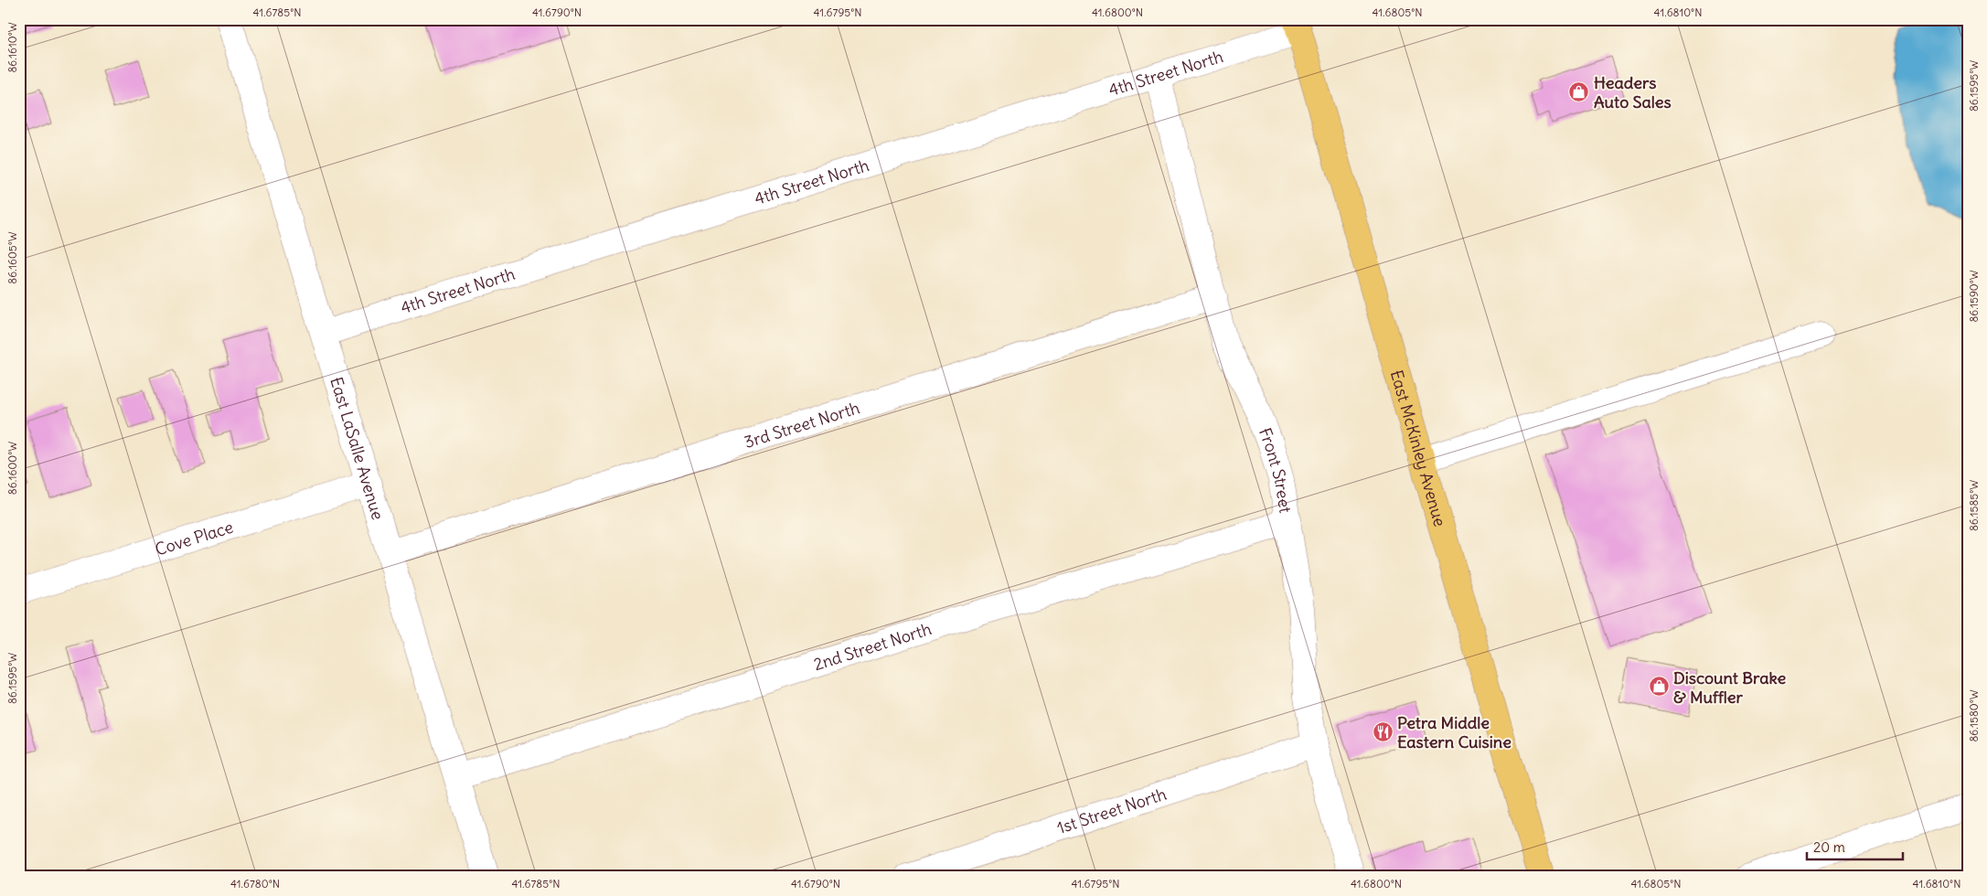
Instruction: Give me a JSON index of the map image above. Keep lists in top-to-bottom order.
{
  "streets": {
    "main road": ["East McKinley Avenue"],
    "street": [
      "4th Street North",
      "3rd Street North",
      "East LaSalle Avenue",
      "Front Street",
      "Cove Place",
      "2nd Street North",
      "1st Street North"
    ]
  },
  "crossings": [
    ["4th Street North", "East LaSalle Avenue"],
    ["4th Street North", "East McKinley Avenue"],
    ["4th Street North", "Front Street"],
    ["3rd Street North", "East LaSalle Avenue"],
    ["3rd Street North", "Front Street"],
    ["East LaSalle Avenue", "Cove Place"],
    ["East LaSalle Avenue", "2nd Street North"],
    ["Front Street", "2nd Street North"],
    ["Front Street", "1st Street North"]
  ],
  "places": {
    "shop": ["Headers Auto Sales", "Discount Brake & Muffler"],
    "restaurant": ["Petra Middle Eastern Cuisine"]
  },
  "scale_bar": "20 m",
  "coordinates": [
    "41.6785°N",
    "41.6790°N",
    "41.6795°N",
    "41.6800°N",
    "41.6805°N",
    "41.6810°N",
    "86.1610°W",
    "86.1595°W",
    "86.1605°W",
    "86.1590°W",
    "86.1600°W",
    "86.1585°W",
    "86.1580°W",
    "41.6780°N"
  ]
}
